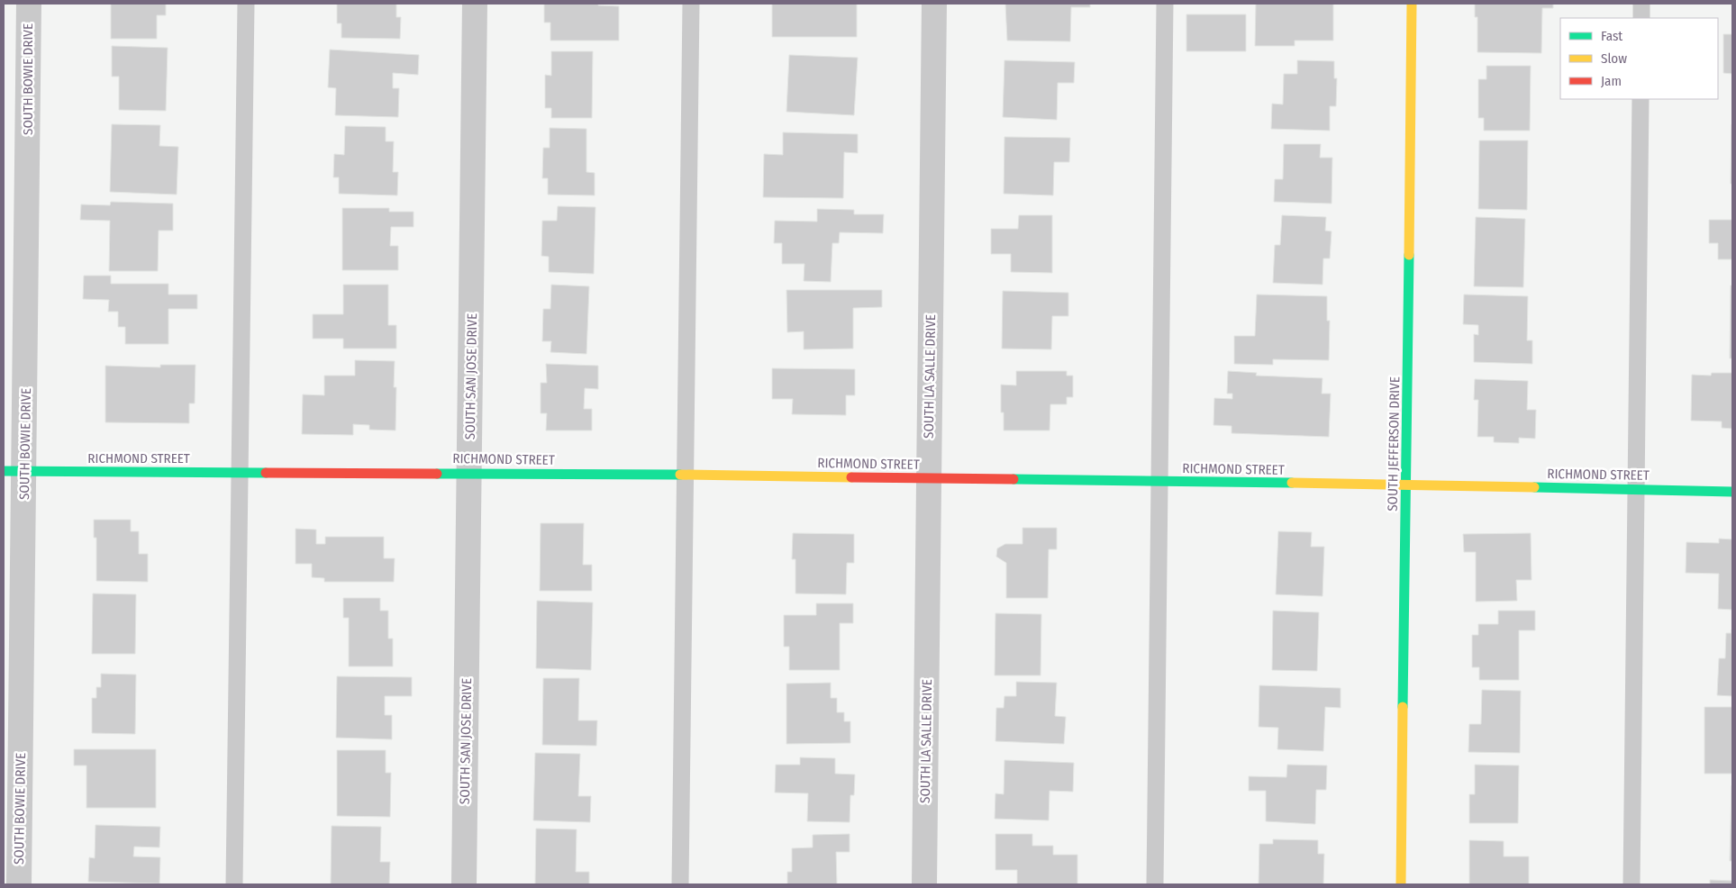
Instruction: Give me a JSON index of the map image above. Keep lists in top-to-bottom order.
{
  "streets": {
    "street": [
      "SOUTH BOWIE DRIVE",
      "SOUTH SAN JOSE DRIVE",
      "SOUTH LA SALLE DRIVE",
      "SOUTH JEFFERSON DRIVE",
      "RICHMOND STREET"
    ]
  },
  "crossings": [
    ["SOUTH BOWIE DRIVE", "RICHMOND STREET"],
    ["SOUTH SAN JOSE DRIVE", "RICHMOND STREET"],
    ["SOUTH LA SALLE DRIVE", "RICHMOND STREET"],
    ["SOUTH JEFFERSON DRIVE", "RICHMOND STREET"]
  ],
  "legend": ["Fast", "Slow", "Jam"]
}
